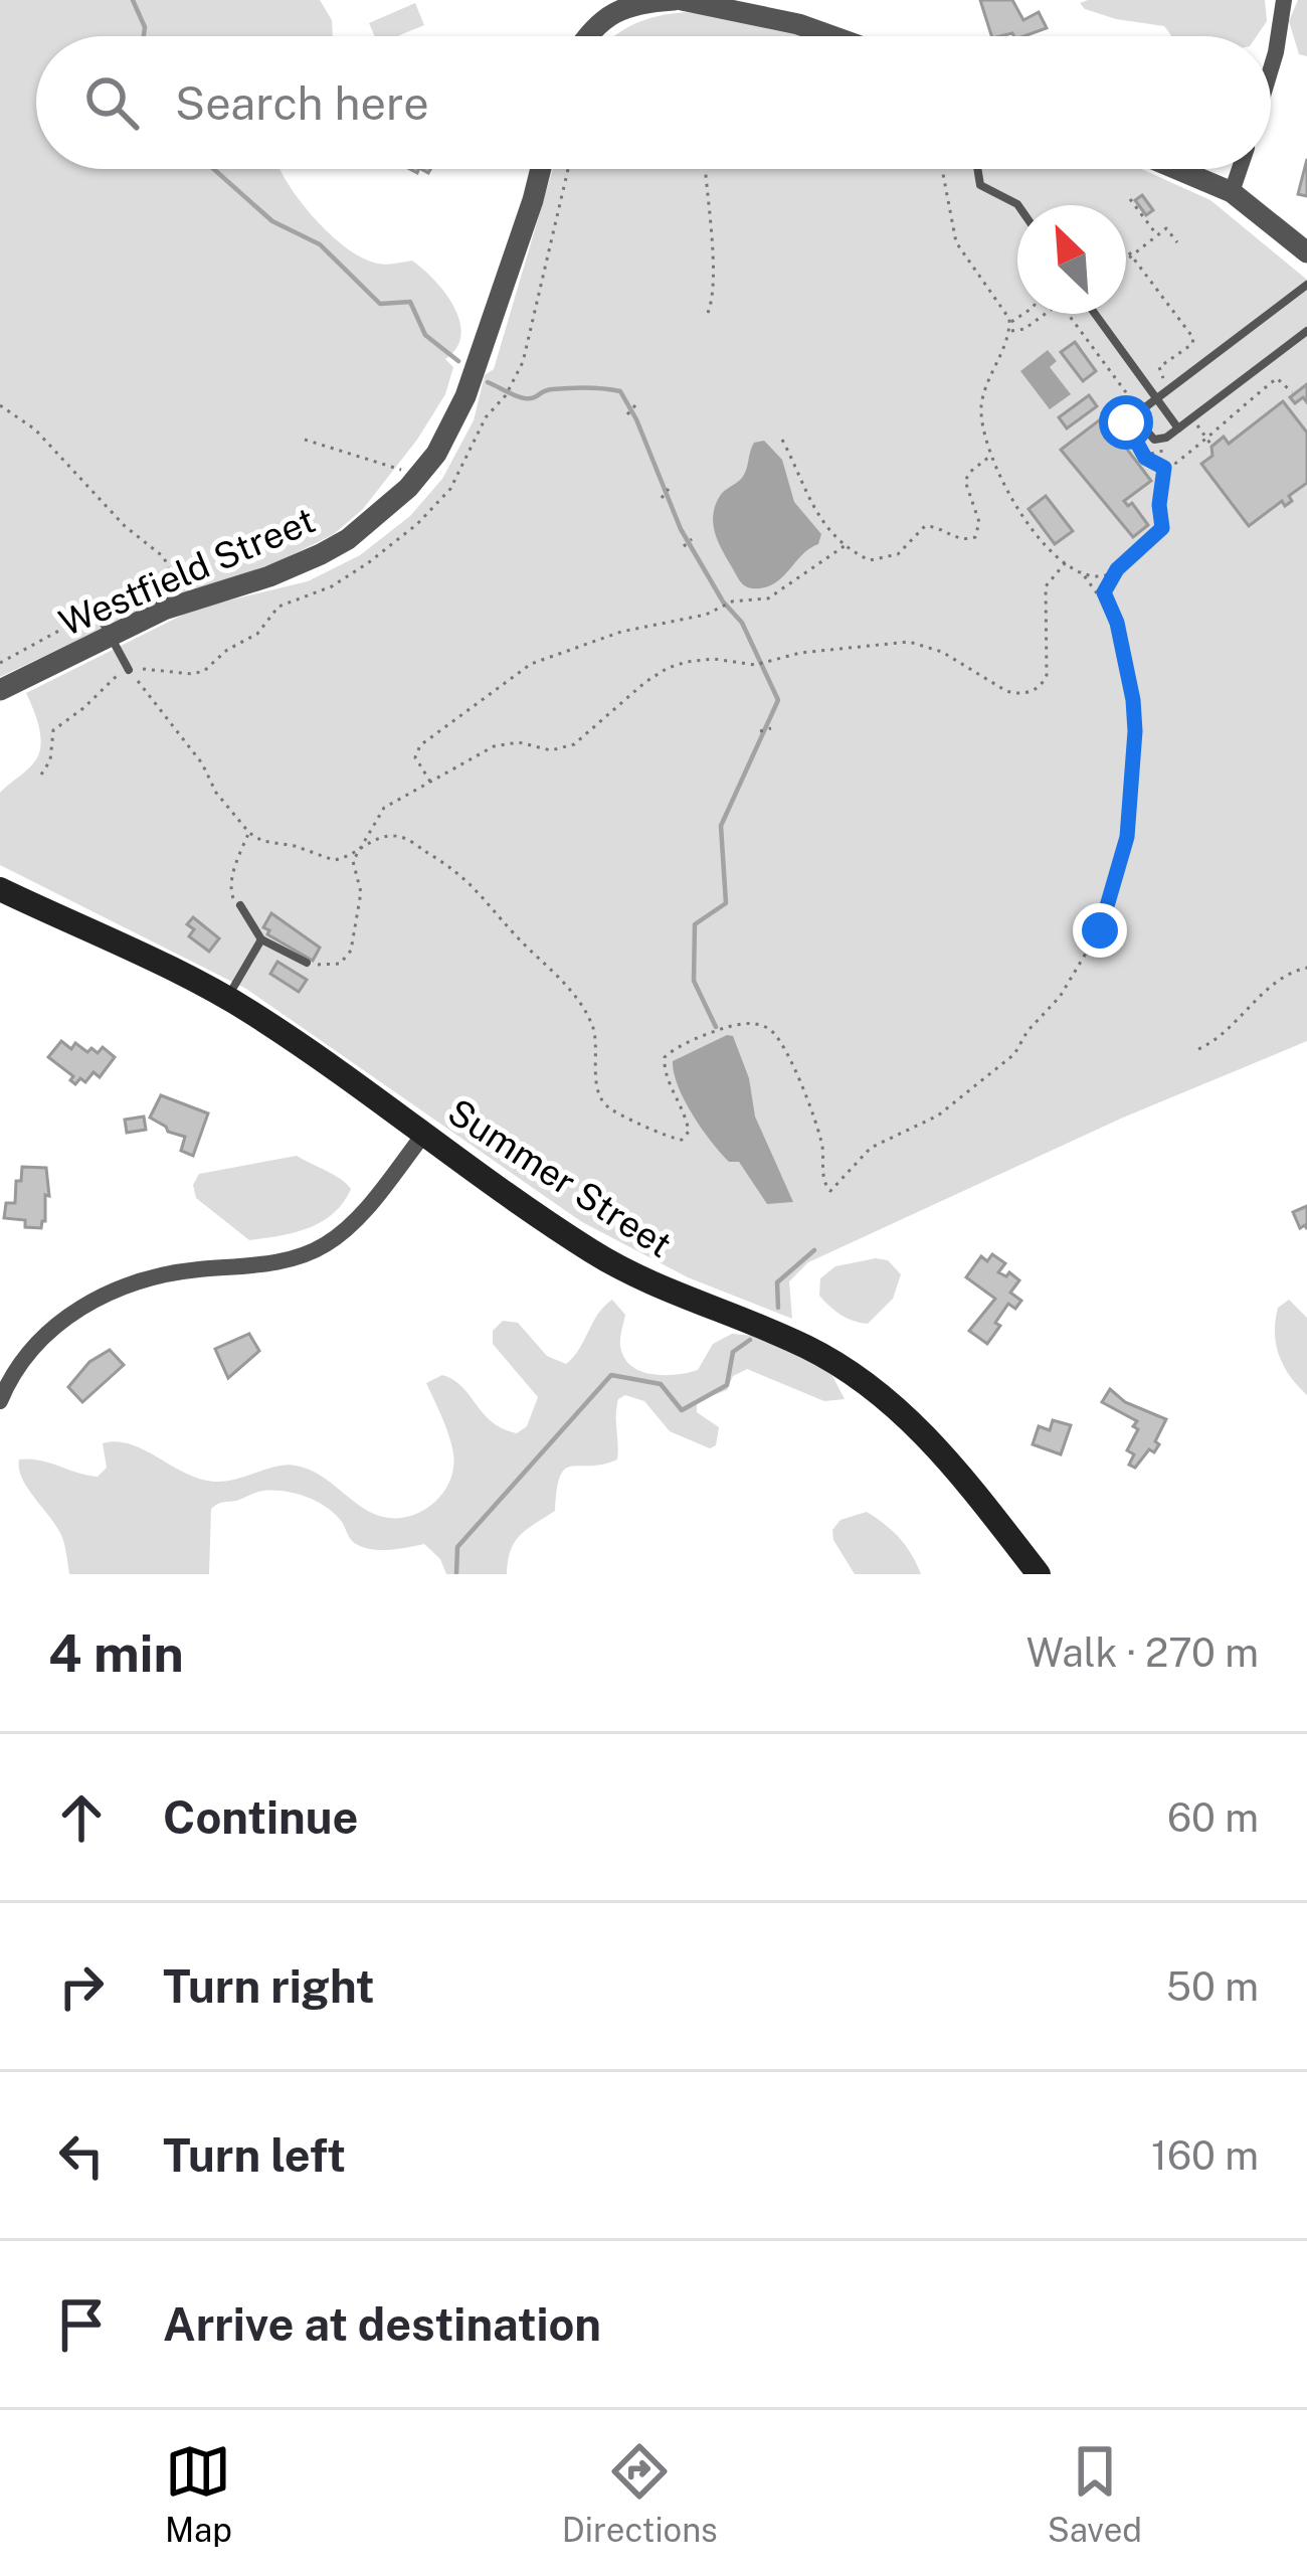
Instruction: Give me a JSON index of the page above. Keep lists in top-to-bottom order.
{
  "streets": {
    "main road": ["Summer Street"],
    "street": ["Westfield Street"]
  },
  "north": "top left",
  "page": {
    "search": "Search here",
    "heading": ["4 min", "Walk · 270 m"],
    "list": [
      ["Continue", "60 m"],
      ["Turn right", "50 m"],
      ["Turn left", "160 m"],
      "Arrive at destination"
    ],
    "nav": ["Map", "Directions", "Saved"]
  }
}
